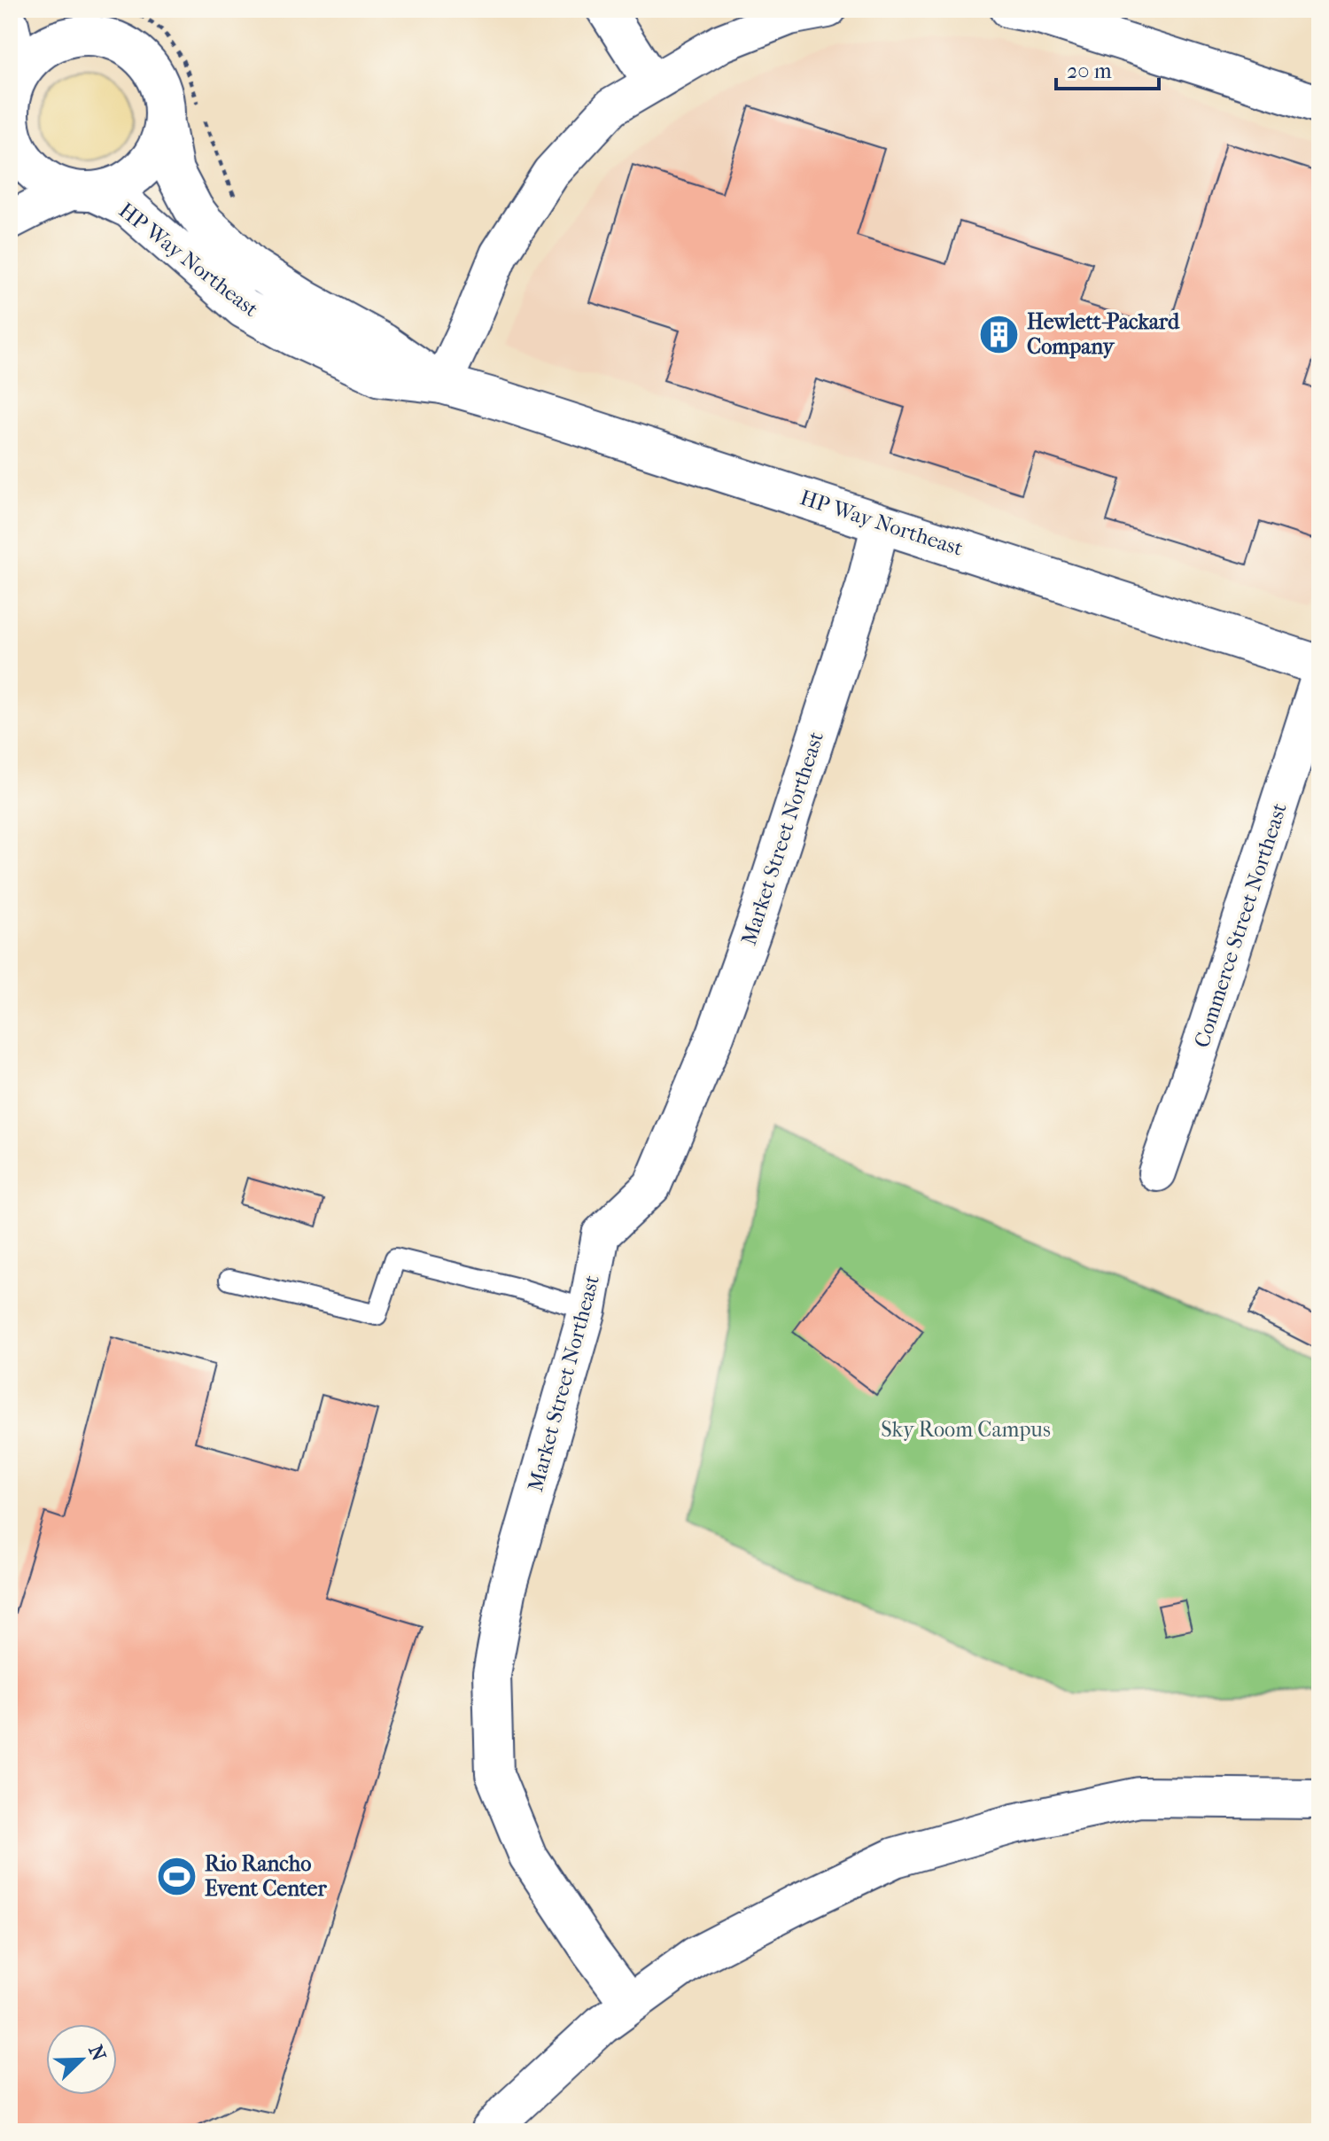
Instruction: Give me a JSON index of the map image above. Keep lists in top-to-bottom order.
{
  "streets": {
    "street": ["HP Way Northeast", "Market Street Northeast", "Commerce Street Northeast"]
  },
  "crossings": [
    ["HP Way Northeast", "Market Street Northeast"]
  ],
  "parks": ["Sky Room Campus"],
  "places": {
    "building": ["Hewlett-Packard Company"],
    "sports": ["Rio Rancho Event Center"]
  },
  "scale_bar": "20 m",
  "north": "top right"
}
